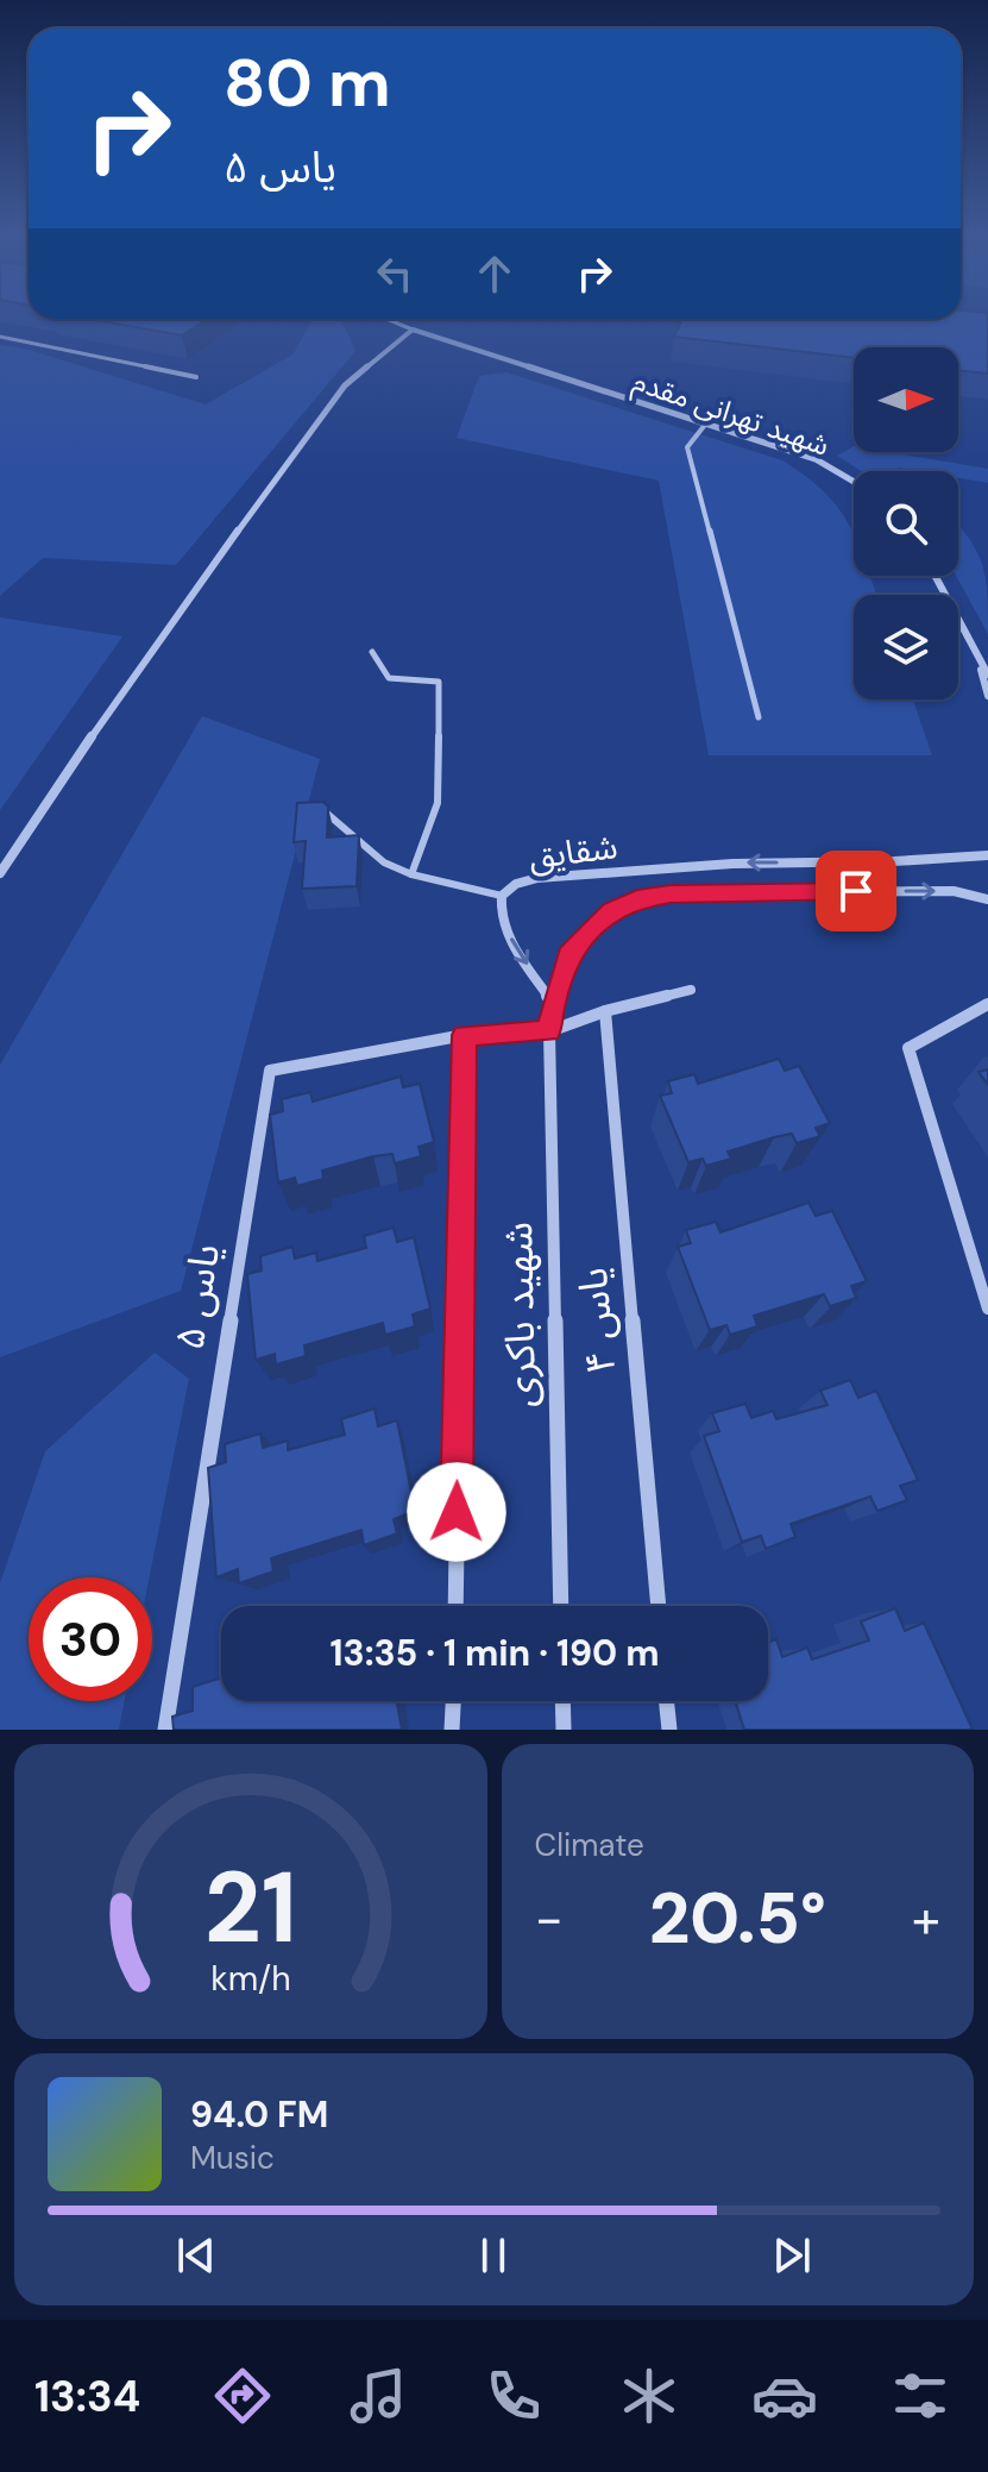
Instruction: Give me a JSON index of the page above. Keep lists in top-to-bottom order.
{
  "streets": {
    "street": [
      "شهید تهرانی مقدم",
      "شقایق",
      "یاس ۵",
      "شهید باکری",
      "یاس ۴"
    ]
  },
  "crossings": [
    ["شقایق", "شهید باکری"],
    ["یاس ۵", "شهید باکری"]
  ],
  "north": "right",
  "page": {
    "turn": ["80 m", "یاس ۵"],
    "limit": "30",
    "trip": "13:35 · 1 min · 190 m",
    "tile": "Climate",
    "heat": ["−", "20.5°", "+"],
    "song": ["94.0 FM", "Music"],
    "tabs": "13:34",
    "gauge": ["21", "km/h"]
  }
}
